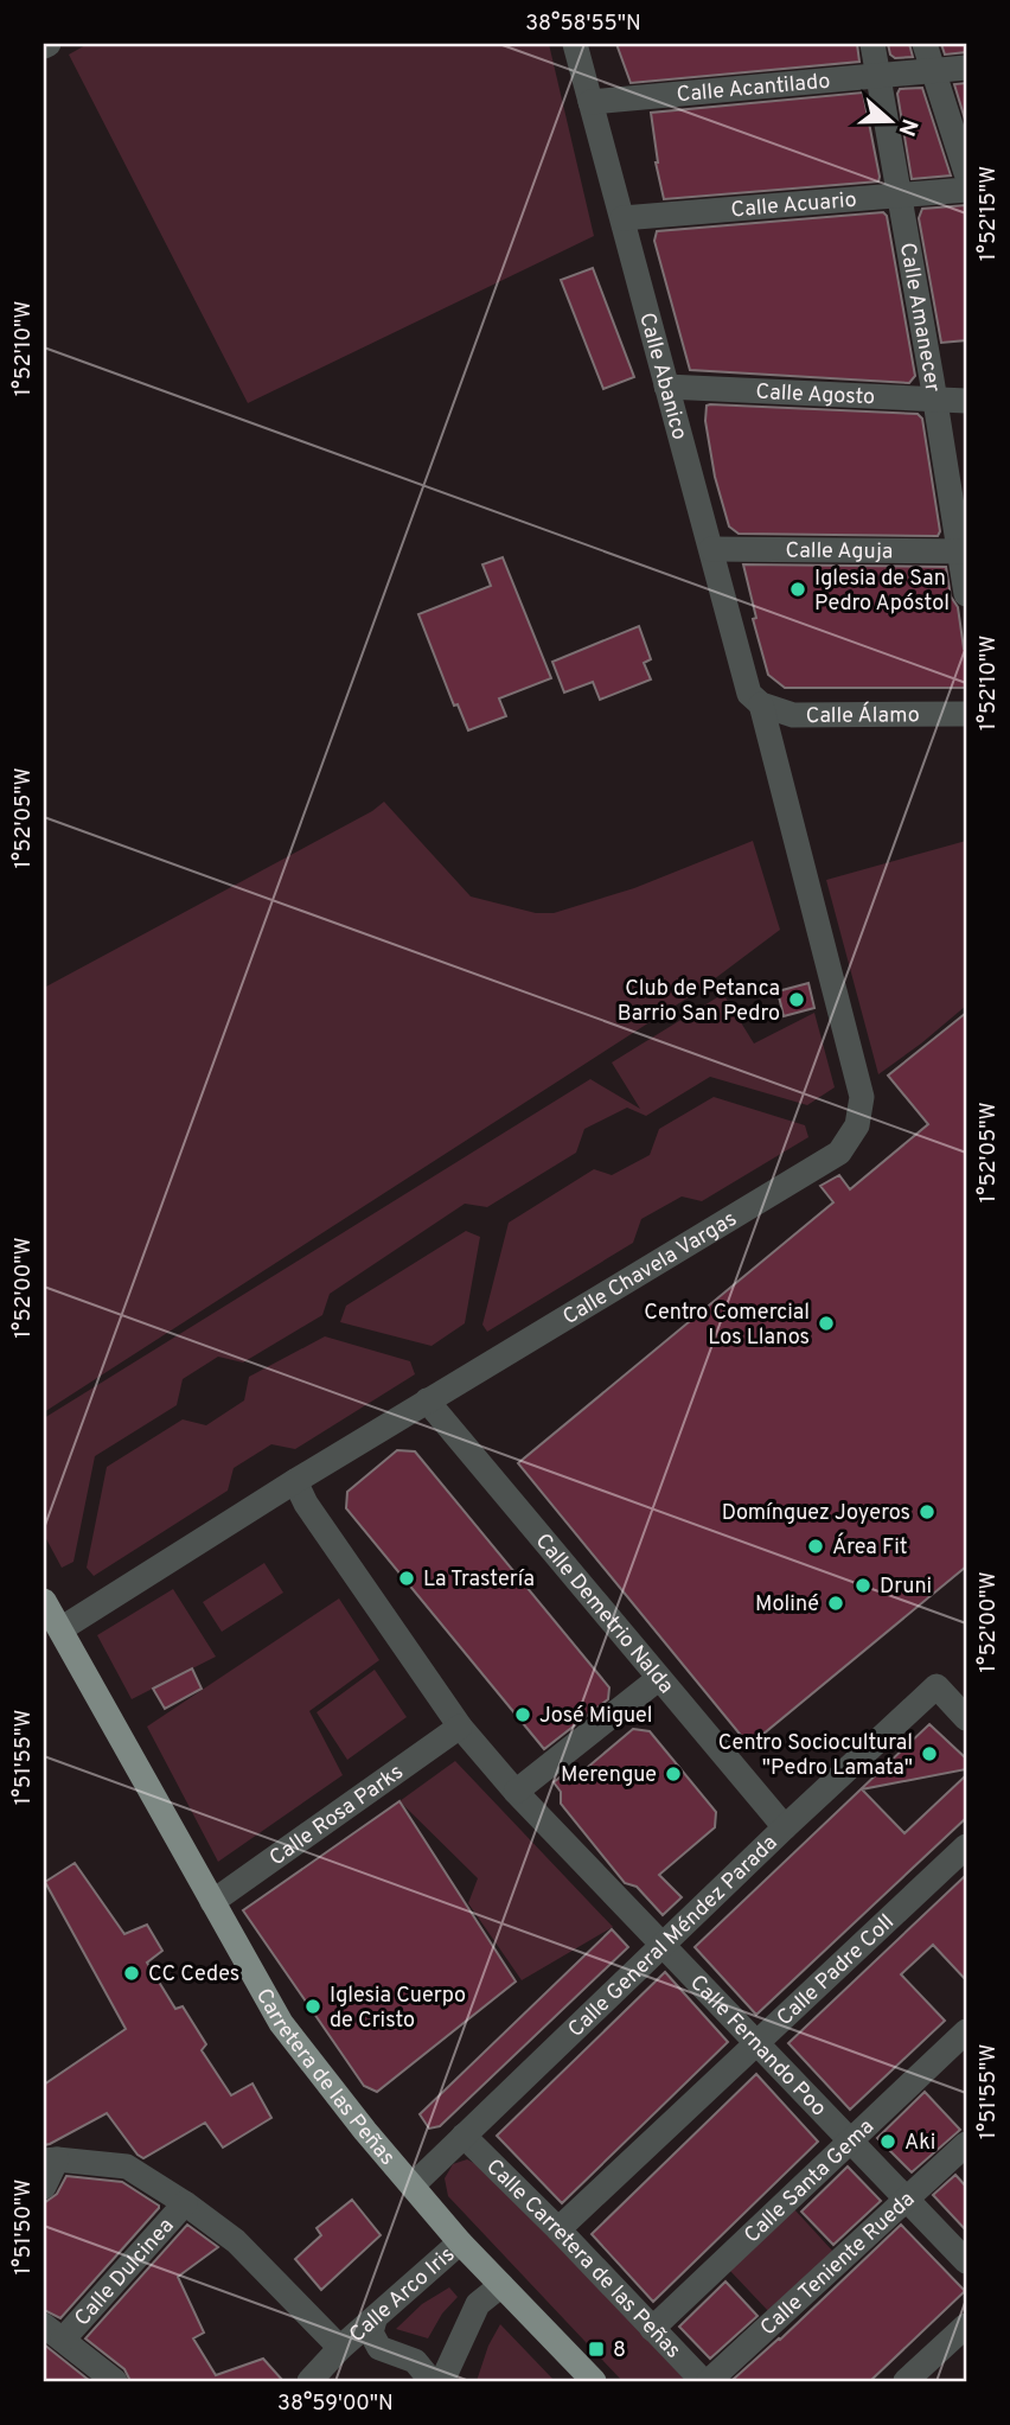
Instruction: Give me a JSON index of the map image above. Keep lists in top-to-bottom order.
{
  "streets": {
    "main road": ["Carretera de las Peñas"],
    "street": [
      "Calle Acantilado",
      "Calle Acuario",
      "Calle Amanecer",
      "Calle Abanico",
      "Calle Agosto",
      "Calle Aguja",
      "Calle Álamo",
      "Calle Chavela Vargas",
      "Calle Demetrio Nalda",
      "Calle Rosa Parks",
      "Calle General Méndez Parada",
      "Calle Padre Coll",
      "Calle Fernando Poo",
      "Calle Santa Gema",
      "Calle Carretera de las Peñas",
      "Calle Teniente Rueda",
      "Calle Dulcinea",
      "Calle Arco Iris"
    ]
  },
  "crossings": [
    ["Calle Acantilado", "Calle Amanecer"],
    ["Calle Acantilado", "Calle Abanico"],
    ["Calle Acuario", "Calle Amanecer"],
    ["Calle Acuario", "Calle Abanico"],
    ["Calle Amanecer", "Calle Agosto"],
    ["Calle Amanecer", "Calle Aguja"],
    ["Calle Abanico", "Calle Agosto"],
    ["Calle Abanico", "Calle Aguja"],
    ["Calle Abanico", "Calle Álamo"],
    ["Calle Abanico", "Calle Chavela Vargas"],
    ["Calle Álamo", "Calle Chavela Vargas"],
    ["Calle Chavela Vargas", "Calle Demetrio Nalda"],
    ["Calle Chavela Vargas", "Calle Fernando Poo"],
    ["Calle Chavela Vargas", "Carretera de las Peñas"],
    ["Calle Demetrio Nalda", "Calle General Méndez Parada"],
    ["Calle Rosa Parks", "Calle Fernando Poo"],
    ["Calle Rosa Parks", "Carretera de las Peñas"],
    ["Calle General Méndez Parada", "Calle Fernando Poo"],
    ["Calle General Méndez Parada", "Carretera de las Peñas"],
    ["Calle General Méndez Parada", "Calle Carretera de las Peñas"],
    ["Calle Padre Coll", "Calle Fernando Poo"],
    ["Calle Padre Coll", "Calle Carretera de las Peñas"],
    ["Calle Fernando Poo", "Calle Santa Gema"],
    ["Calle Fernando Poo", "Calle Teniente Rueda"],
    ["Carretera de las Peñas", "Calle Arco Iris"],
    ["Calle Santa Gema", "Calle Carretera de las Peñas"],
    ["Calle Carretera de las Peñas", "Calle Teniente Rueda"]
  ],
  "places": {
    "other": [
      "Iglesia de San Pedro Apóstol",
      "Club de Petanca Barrio San Pedro",
      "Centro Comercial Los Llanos",
      "Domínguez Joyeros",
      "Área Fit",
      "La Trastería",
      "Druni",
      "Moliné",
      "José Miguel",
      "Centro Sociocultural \"Pedro Lamata\"",
      "Merengue",
      "CC Cedes",
      "Iglesia Cuerpo de Cristo",
      "Aki"
    ],
    "transit": ["8"]
  },
  "north": "right",
  "coordinates": [
    "38°58'55\"N",
    "1°52'15\"W",
    "1°52'10\"W",
    "1°52'05\"W",
    "1°52'00\"W",
    "1°51'55\"W",
    "1°51'50\"W",
    "38°59'00\"N"
  ]
}
